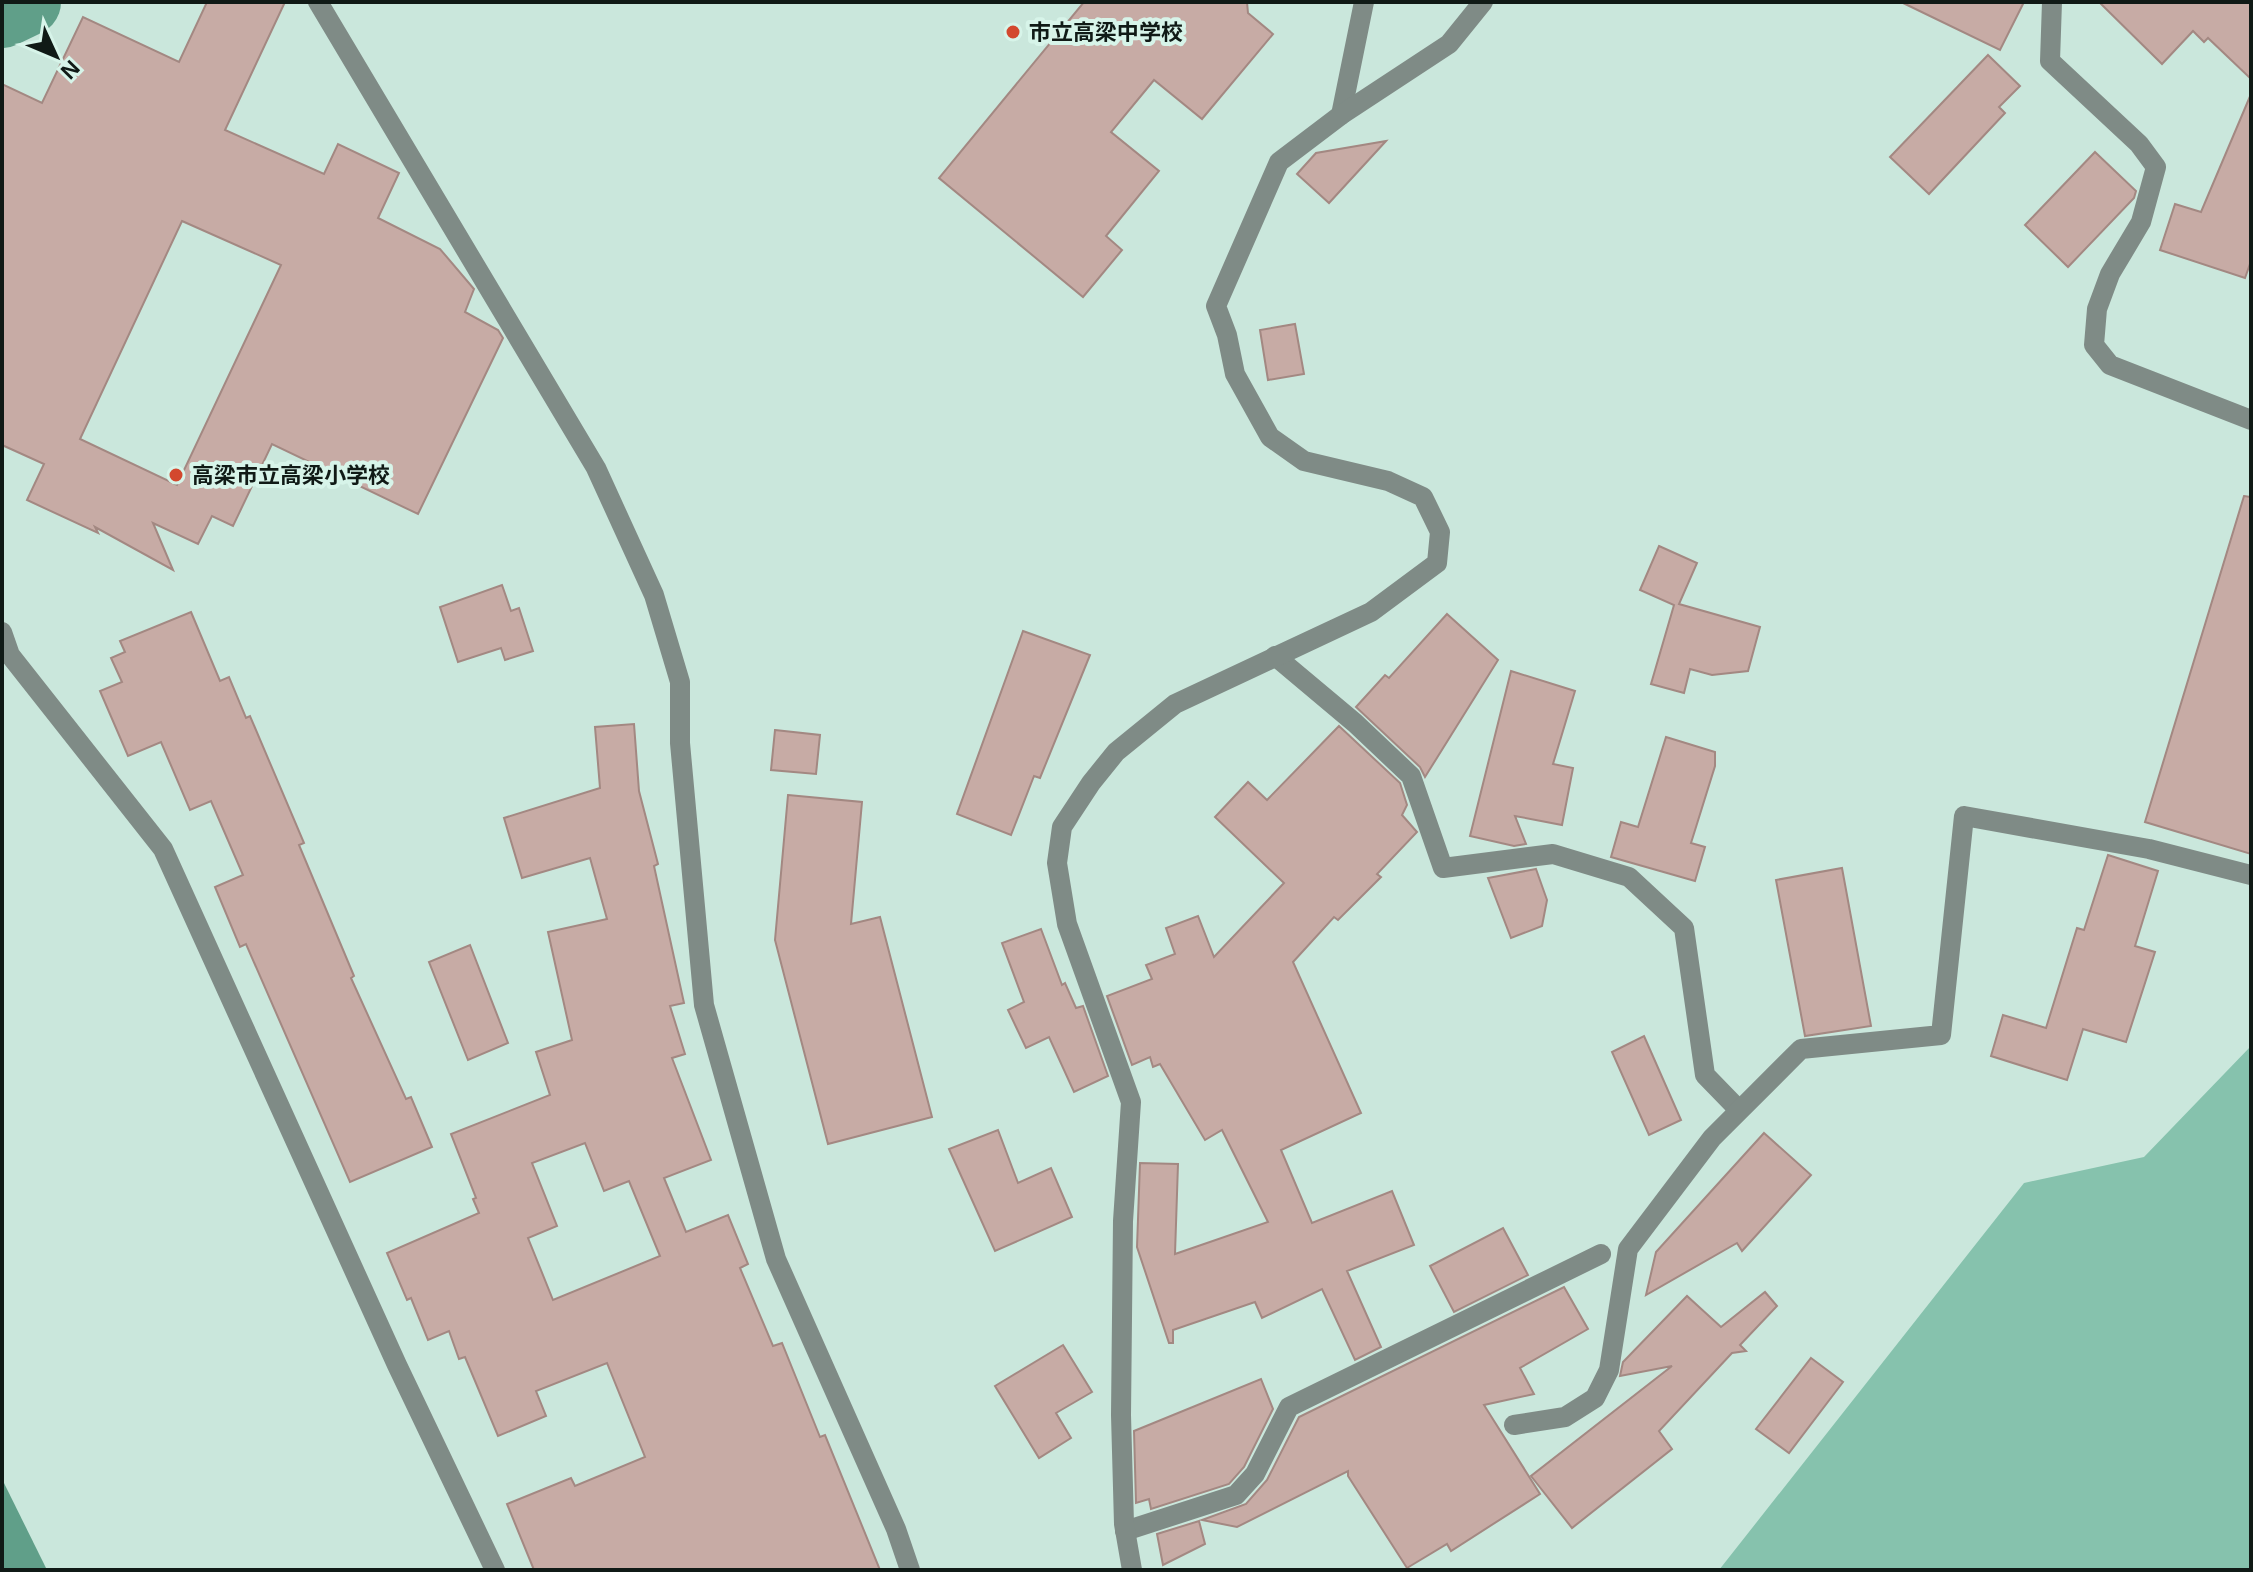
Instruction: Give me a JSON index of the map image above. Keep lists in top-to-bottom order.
{
  "places": ["市立高梁中学校", "高梁市立高梁小学校"],
  "north": "bottom right"
}
